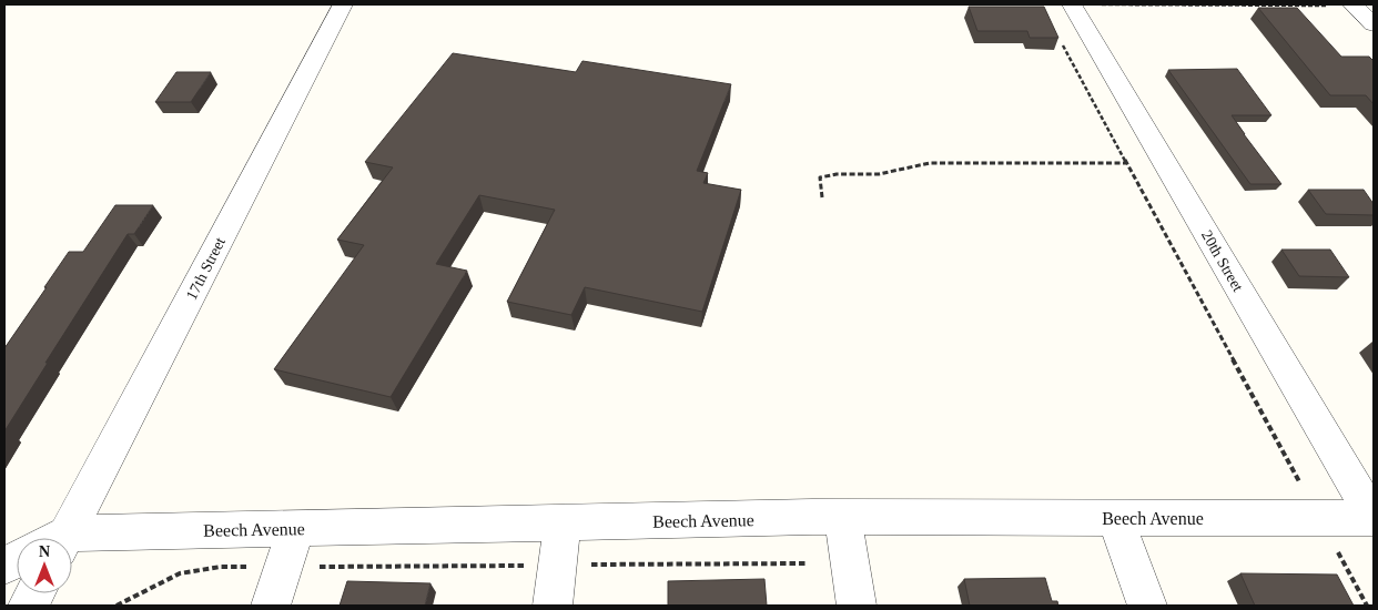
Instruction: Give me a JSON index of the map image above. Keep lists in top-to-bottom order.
{
  "streets": {
    "street": ["20th Street", "17th Street", "Beech Avenue"]
  },
  "crossings": [
    ["20th Street", "Beech Avenue"]
  ],
  "north": "top"
}
